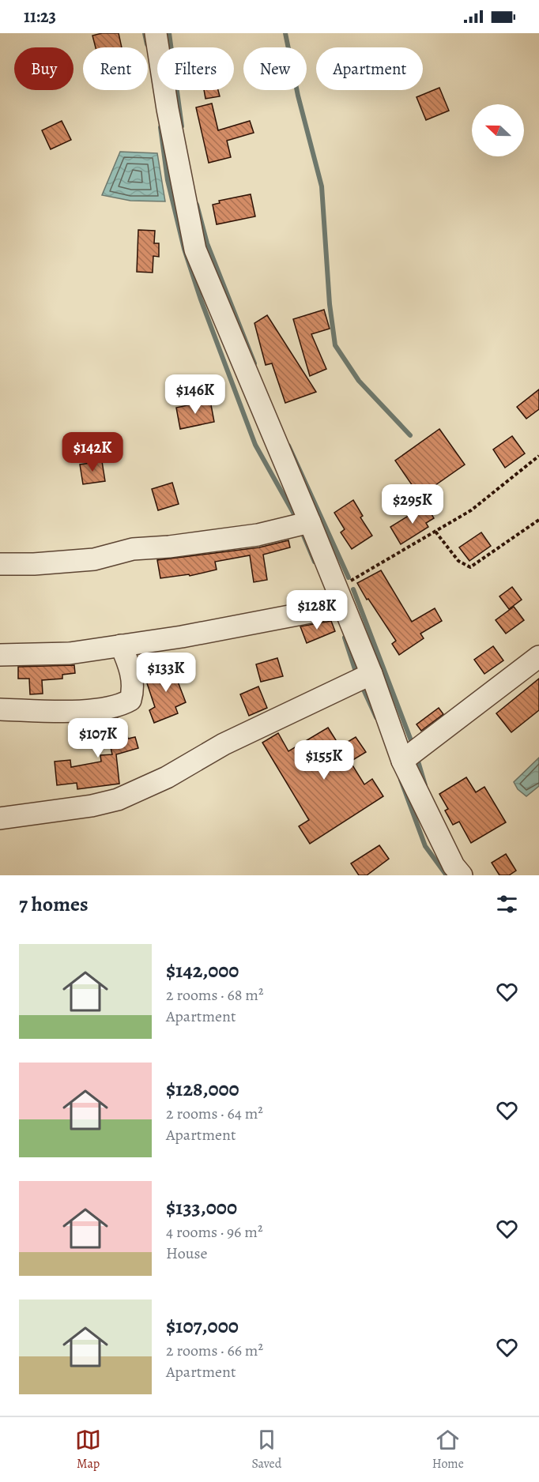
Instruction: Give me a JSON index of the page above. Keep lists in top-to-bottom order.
{
  "north": "left",
  "page": {
    "status": "11:23",
    "chip": [
      "Buy",
      "Rent",
      "Filters",
      "New",
      "Apartment"
    ],
    "price": [
      "$146K",
      "$142K",
      "$295K",
      "$128K",
      "$133K",
      "$107K",
      "$155K"
    ],
    "heading": "7 homes",
    "list": [
      {
        "name": "$142,000",
        "note": "2 rooms · 68 m² · Apartment"
      },
      {
        "name": "$128,000",
        "note": "2 rooms · 64 m² · Apartment"
      },
      {
        "name": "$133,000",
        "note": "4 rooms · 96 m² · House"
      },
      {
        "name": "$107,000",
        "note": "2 rooms · 66 m² · Apartment"
      }
    ],
    "tabs": ["Map", "Saved", "Home"]
  }
}
